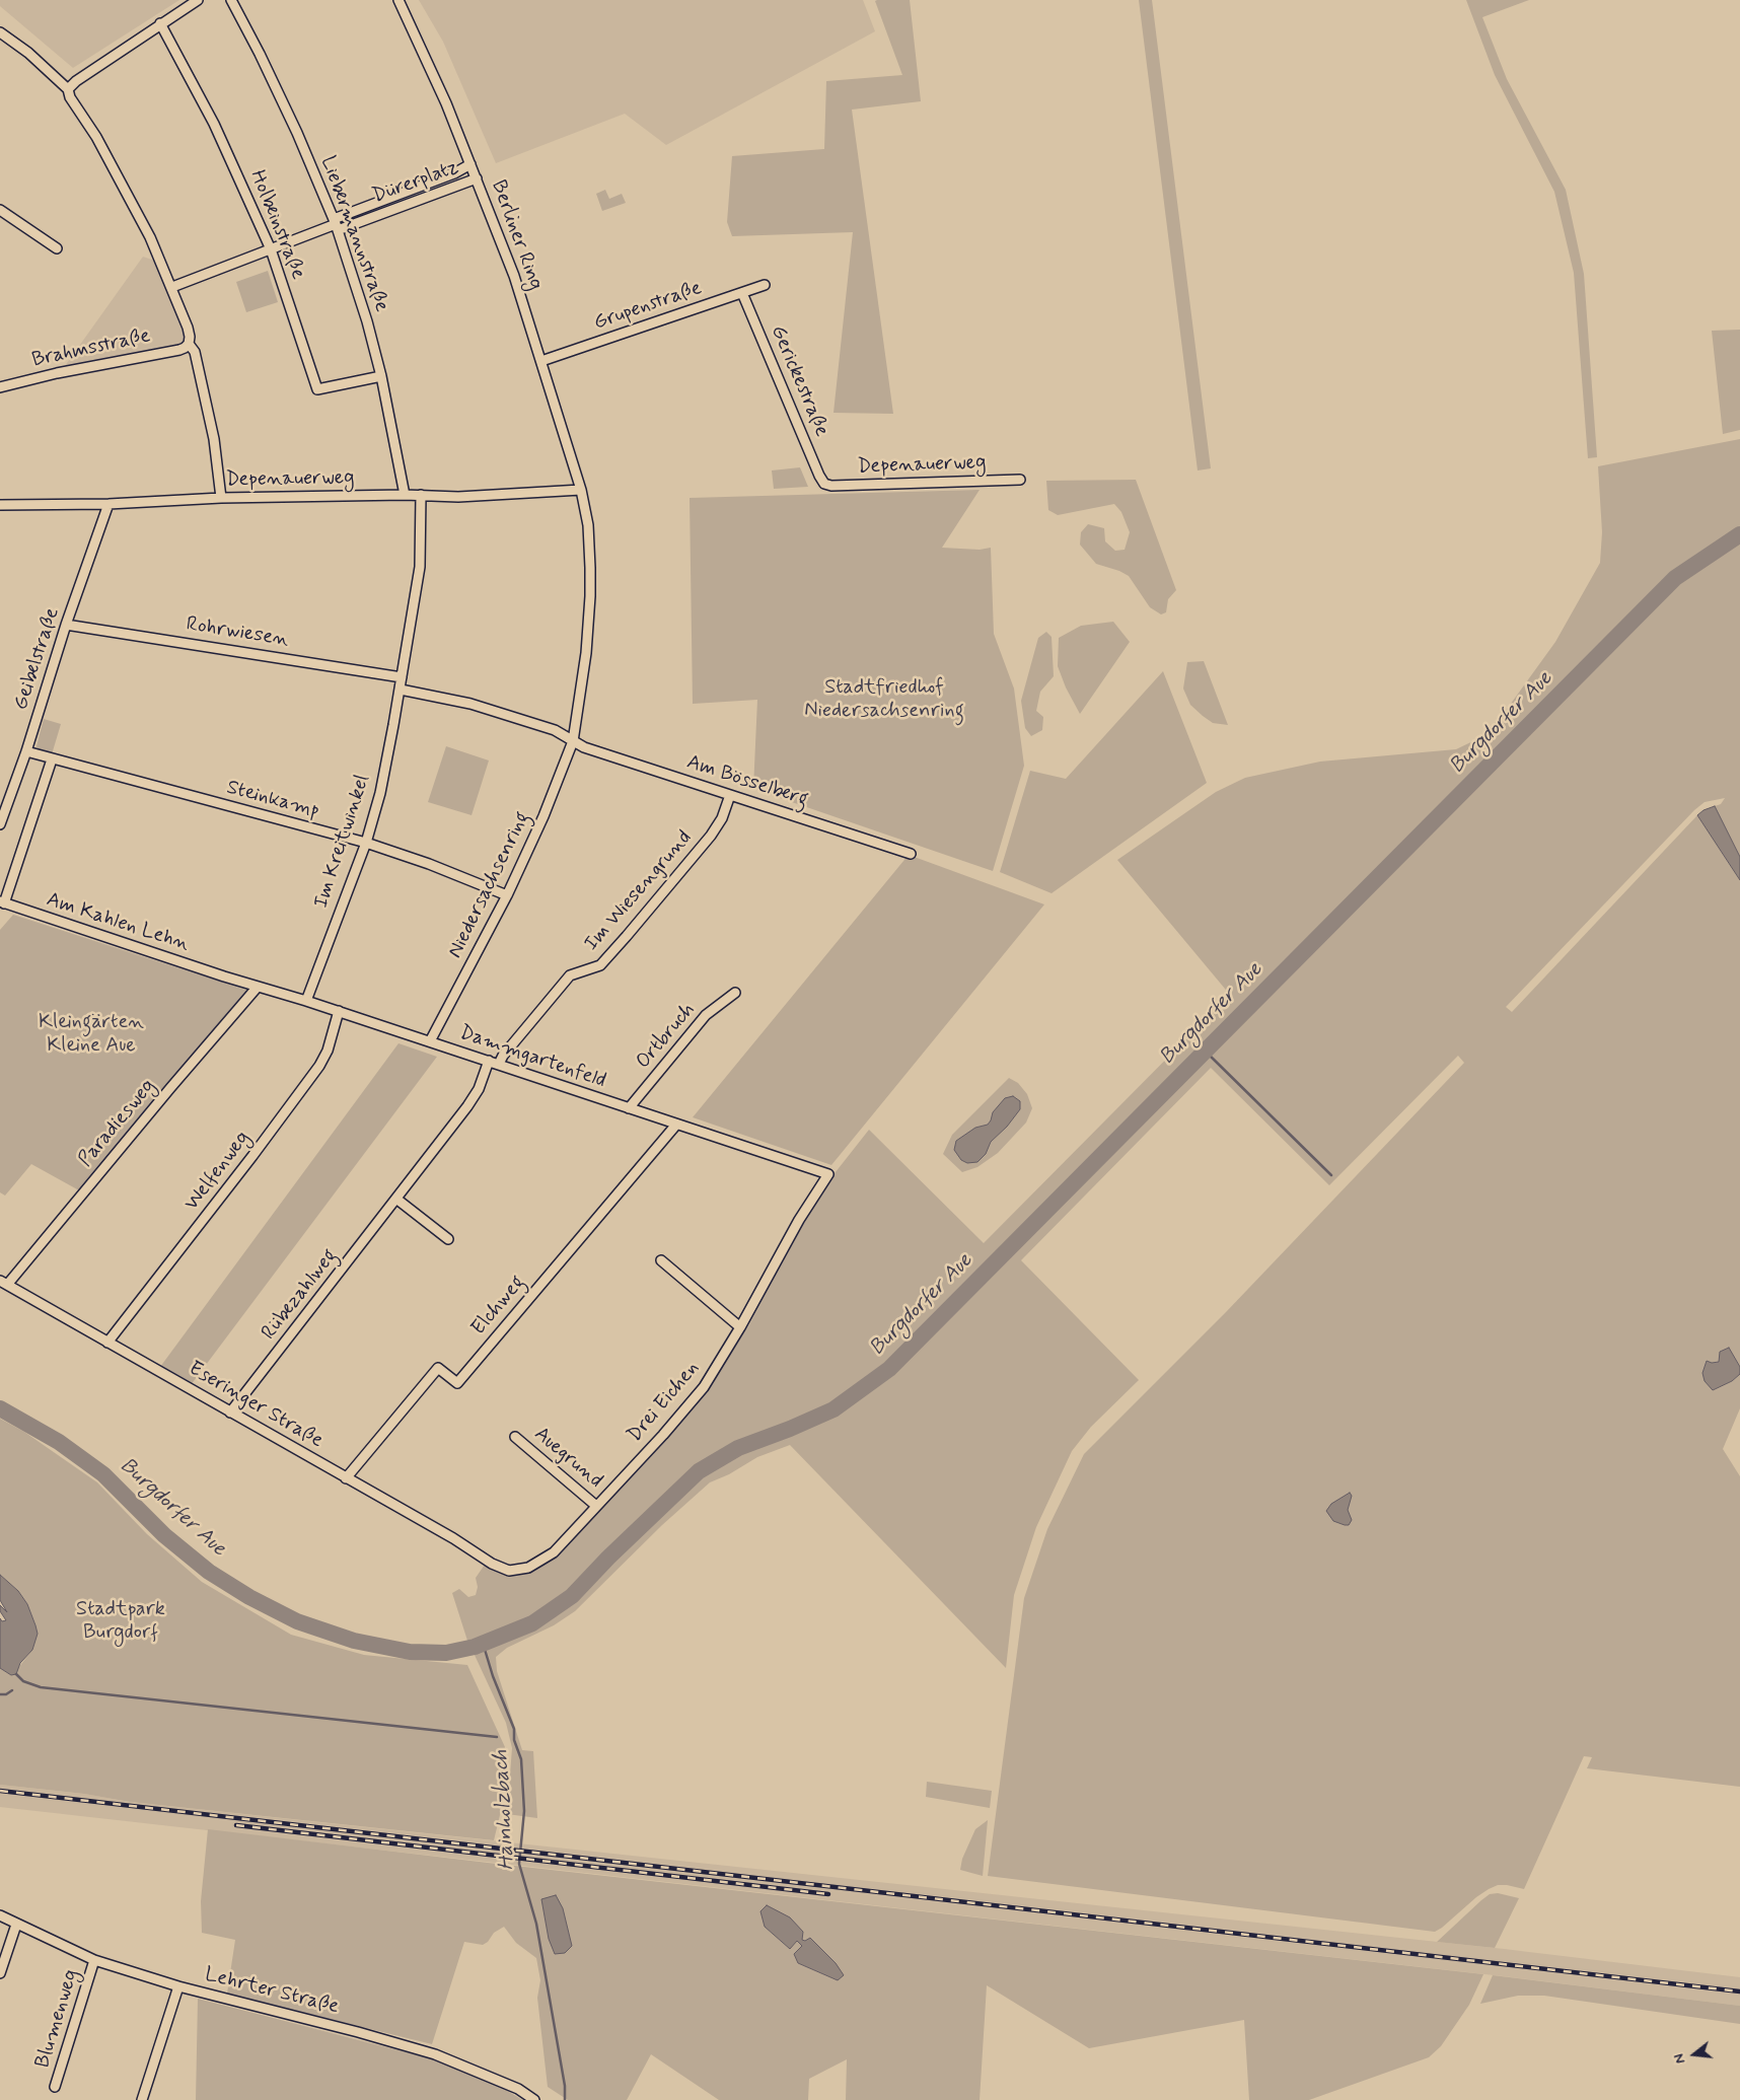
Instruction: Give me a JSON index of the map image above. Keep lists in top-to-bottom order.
{
  "streets": {
    "street": [
      "Dürerplatz",
      "Holbeinstraße",
      "Liebermannstraße",
      "Berliner Ring",
      "Grupenstraße",
      "Brahmsstraße",
      "Gerickestraße",
      "Depenauerweg",
      "Rohrwiesen",
      "Geibelstraße",
      "Am Bösselberg",
      "Steinkamp",
      "Im Kreitwinkel",
      "Niedersachsenring",
      "Im Wiesengrund",
      "Am Kahlen Lehn",
      "Ortbruch",
      "Dammgartenfeld",
      "Paradiesweg",
      "Welfenweg",
      "Rübezahlweg",
      "Elchweg",
      "Drei Eichen",
      "Eseringer Straße",
      "Auegrund",
      "Lehrter Straße",
      "Blumenweg"
    ]
  },
  "crossings": [
    ["Dürerplatz", "Liebermannstraße"],
    ["Dürerplatz", "Berliner Ring"],
    ["Holbeinstraße", "Liebermannstraße"],
    ["Liebermannstraße", "Depenauerweg"],
    ["Berliner Ring", "Grupenstraße"],
    ["Berliner Ring", "Depenauerweg"],
    ["Berliner Ring", "Niedersachsenring"],
    ["Grupenstraße", "Gerickestraße"],
    ["Gerickestraße", "Depenauerweg"],
    ["Depenauerweg", "Geibelstraße"],
    ["Depenauerweg", "Im Kreitwinkel"],
    ["Depenauerweg", "Niedersachsenring"],
    ["Rohrwiesen", "Geibelstraße"],
    ["Rohrwiesen", "Im Kreitwinkel"],
    ["Geibelstraße", "Steinkamp"],
    ["Am Bösselberg", "Niedersachsenring"],
    ["Am Bösselberg", "Im Wiesengrund"],
    ["Steinkamp", "Im Kreitwinkel"],
    ["Steinkamp", "Niedersachsenring"],
    ["Im Kreitwinkel", "Dammgartenfeld"],
    ["Niedersachsenring", "Dammgartenfeld"],
    ["Im Wiesengrund", "Dammgartenfeld"],
    ["Am Kahlen Lehn", "Dammgartenfeld"],
    ["Ortbruch", "Dammgartenfeld"],
    ["Dammgartenfeld", "Paradiesweg"],
    ["Dammgartenfeld", "Welfenweg"],
    ["Dammgartenfeld", "Rübezahlweg"],
    ["Dammgartenfeld", "Elchweg"],
    ["Dammgartenfeld", "Drei Eichen"],
    ["Paradiesweg", "Eseringer Straße"],
    ["Welfenweg", "Eseringer Straße"],
    ["Rübezahlweg", "Eseringer Straße"],
    ["Elchweg", "Eseringer Straße"],
    ["Drei Eichen", "Eseringer Straße"],
    ["Drei Eichen", "Auegrund"],
    ["Lehrter Straße", "Blumenweg"]
  ],
  "water": ["Burgdorfer Aue", "Hainholzbach"],
  "parks": ["Stadtfriedhof Niedersachsenring", "Kleingärten Kleine Aue", "Stadtpark Burgdorf"],
  "north": "left"
}
